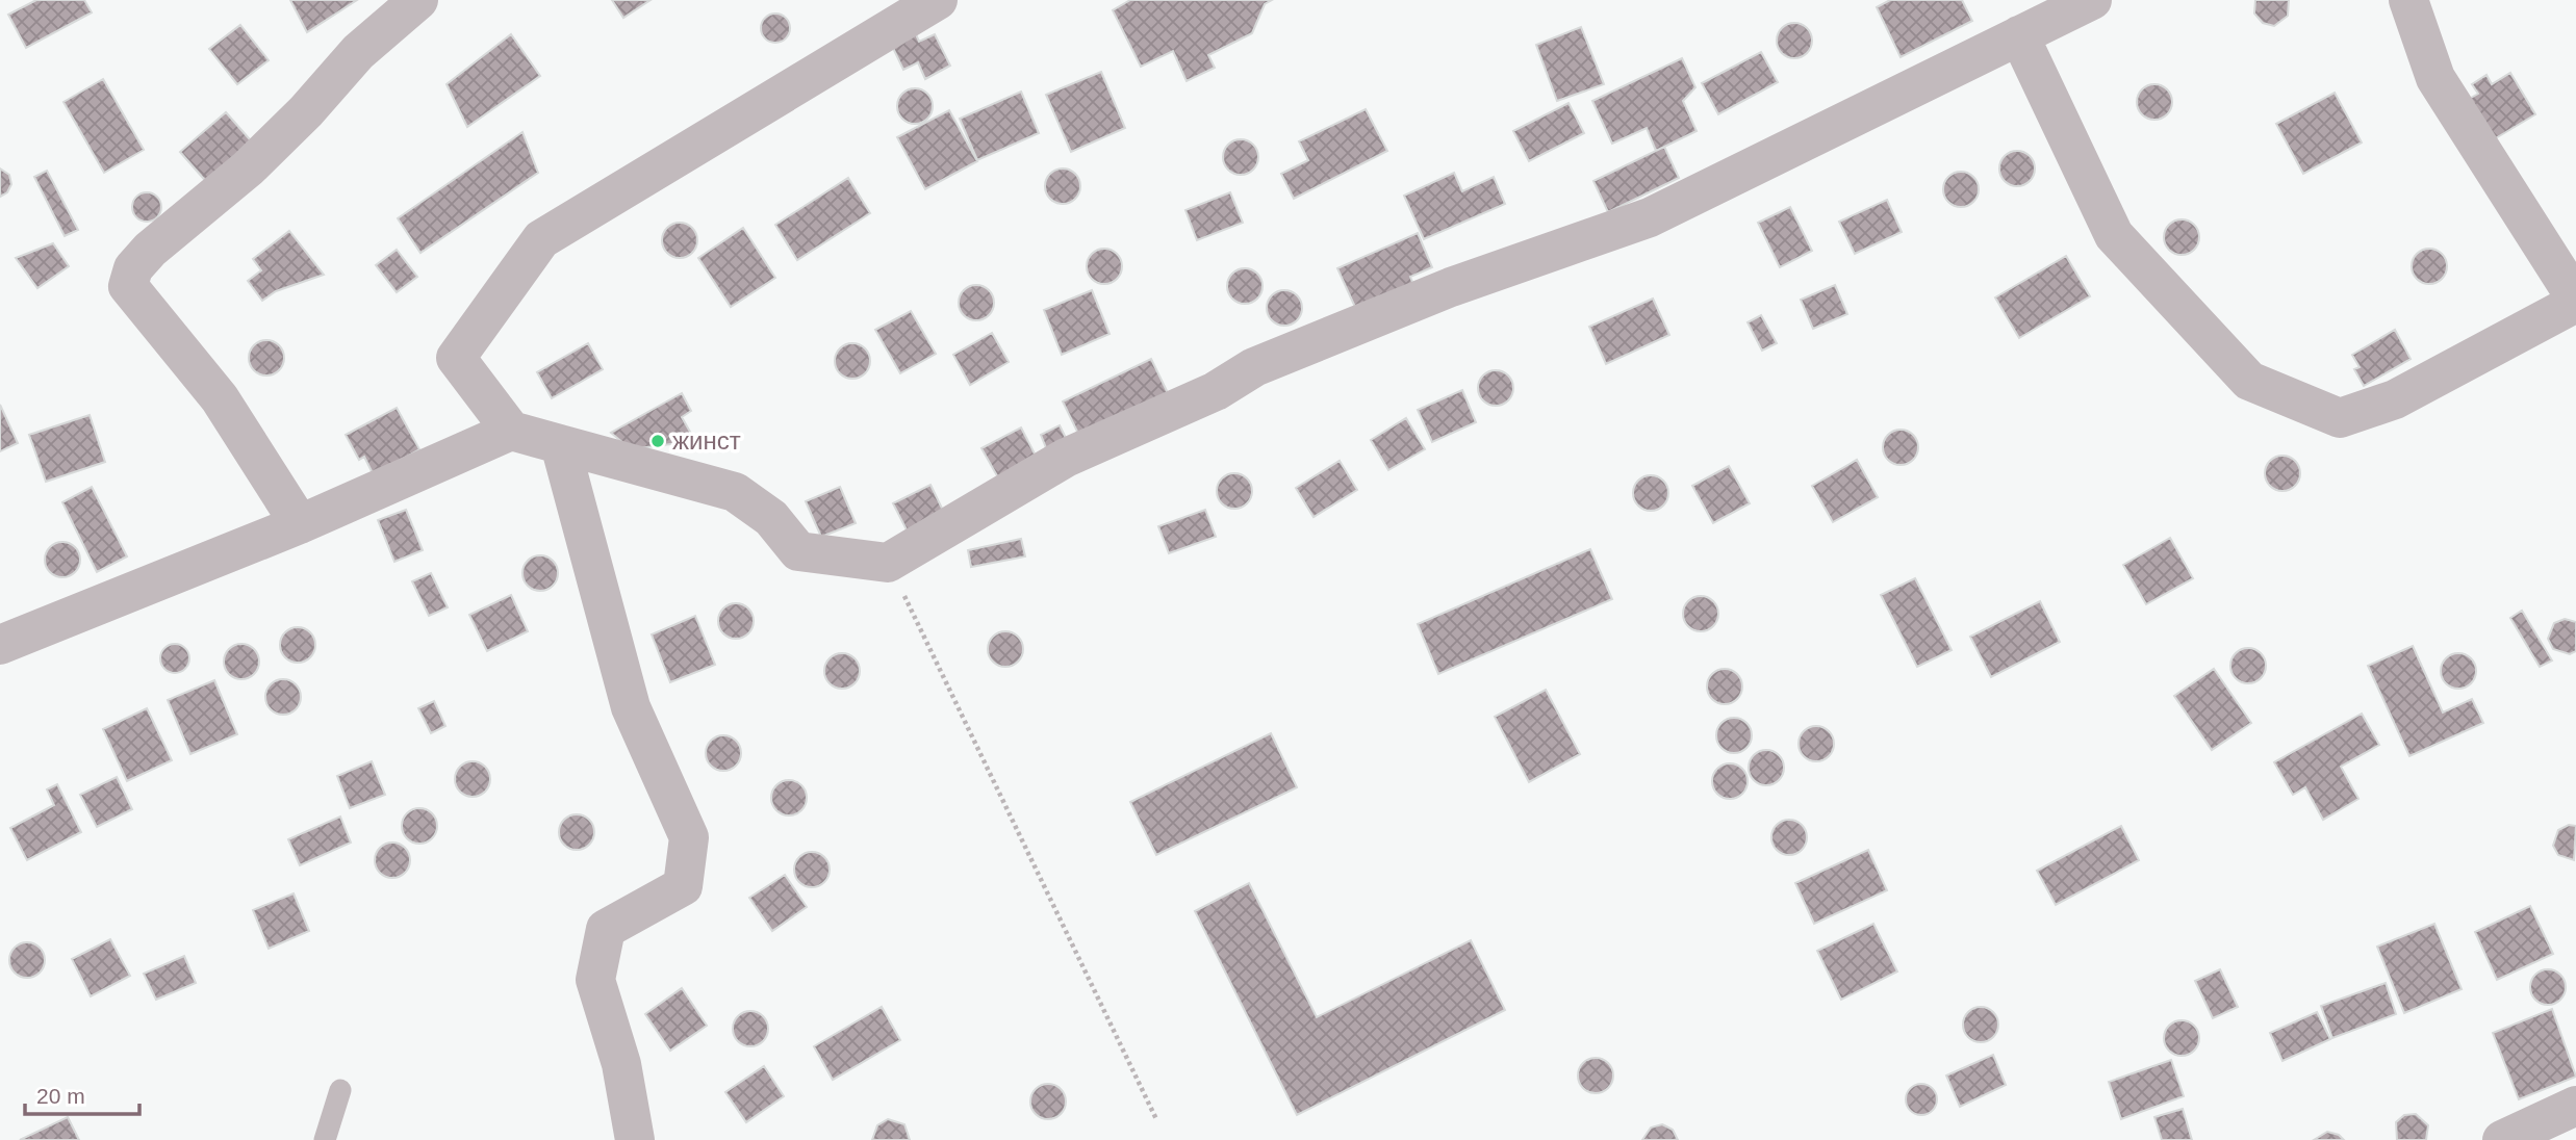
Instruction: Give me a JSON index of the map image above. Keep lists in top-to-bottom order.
{
  "places": ["жинст"],
  "scale_bar": "20 m"
}
